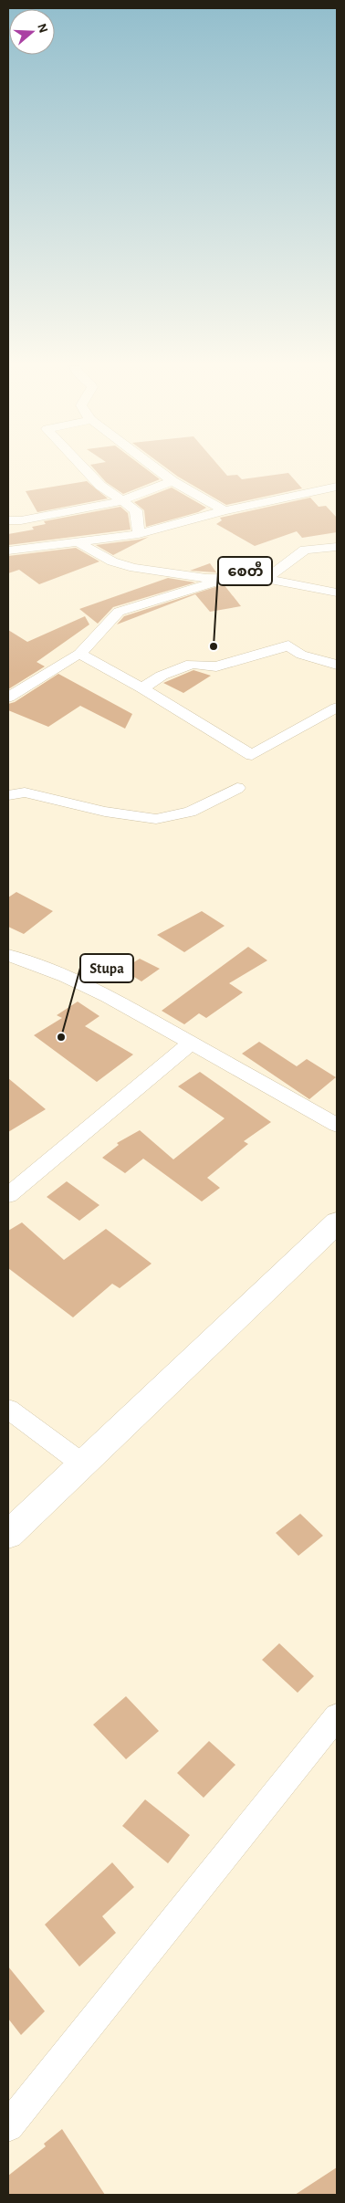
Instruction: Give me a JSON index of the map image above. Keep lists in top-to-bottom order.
{
  "places": ["စေတီ", "Stupa"],
  "north": "right"
}
